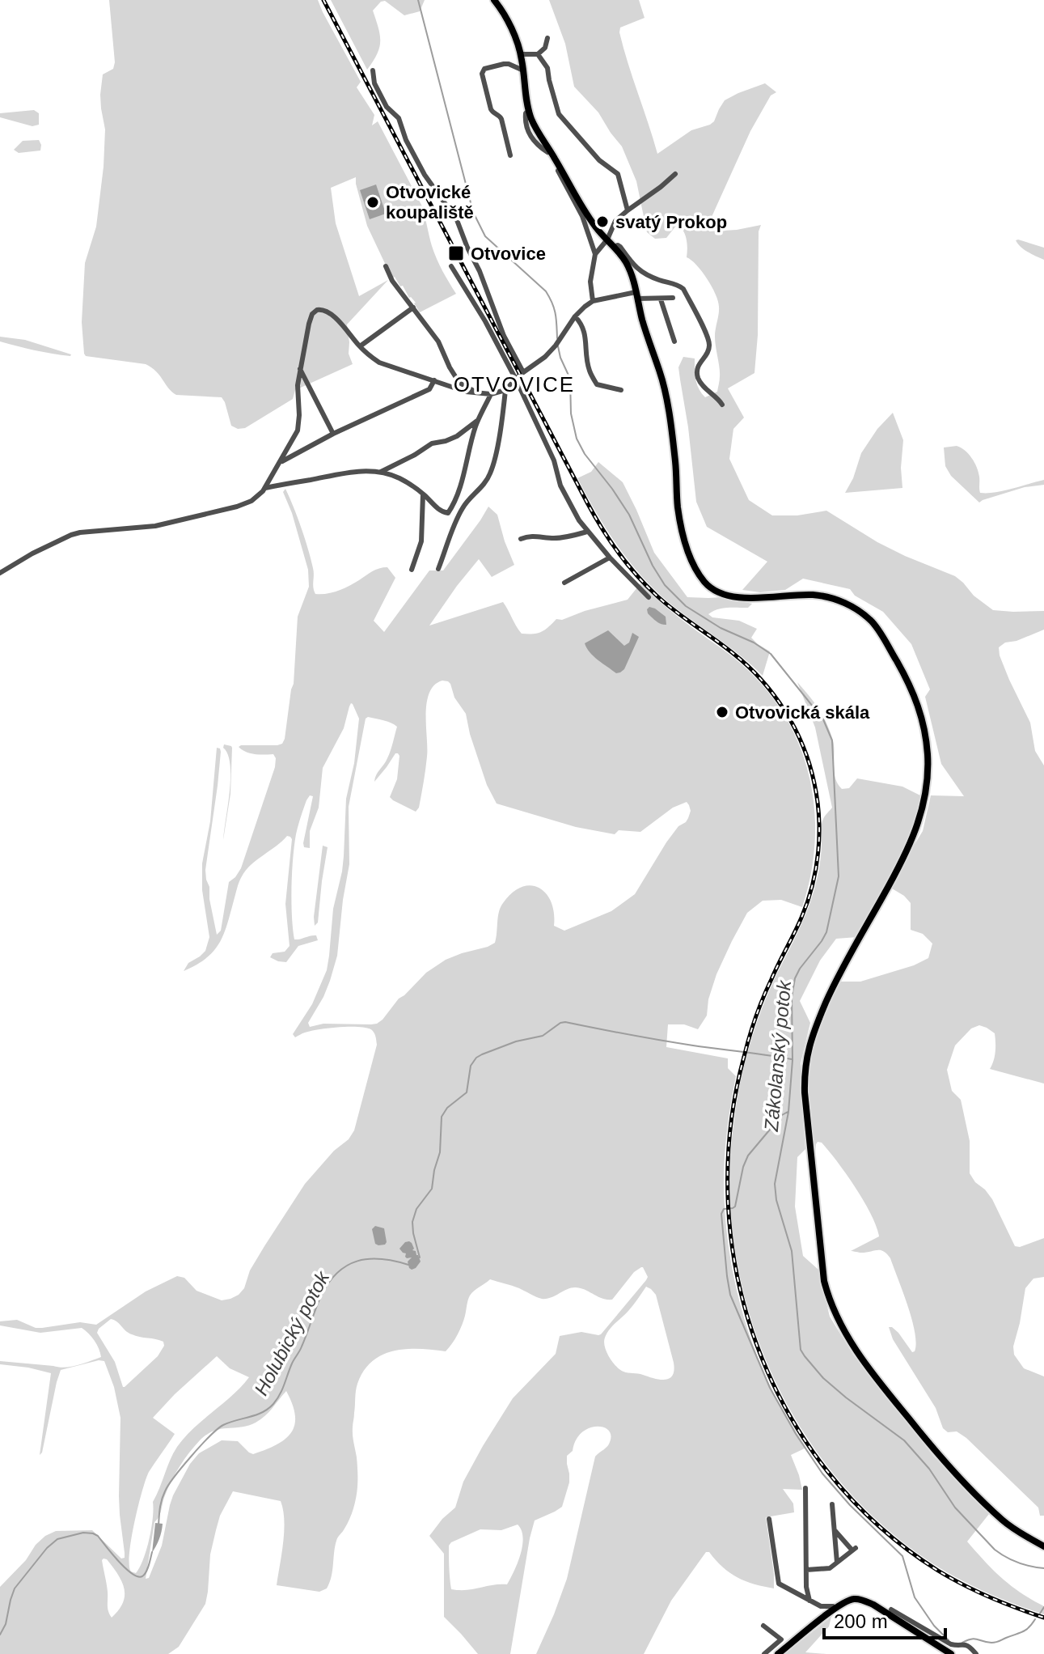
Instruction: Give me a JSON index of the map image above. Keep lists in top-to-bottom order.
{
  "districts": ["OTVOVICE"],
  "water": ["Zákolanský potok", "Holubický potok"],
  "places": {
    "other": ["Otvovické koupaliště", "svatý Prokop", "Otvovická skála"],
    "transit": ["Otvovice"]
  },
  "scale_bar": "200 m"
}
